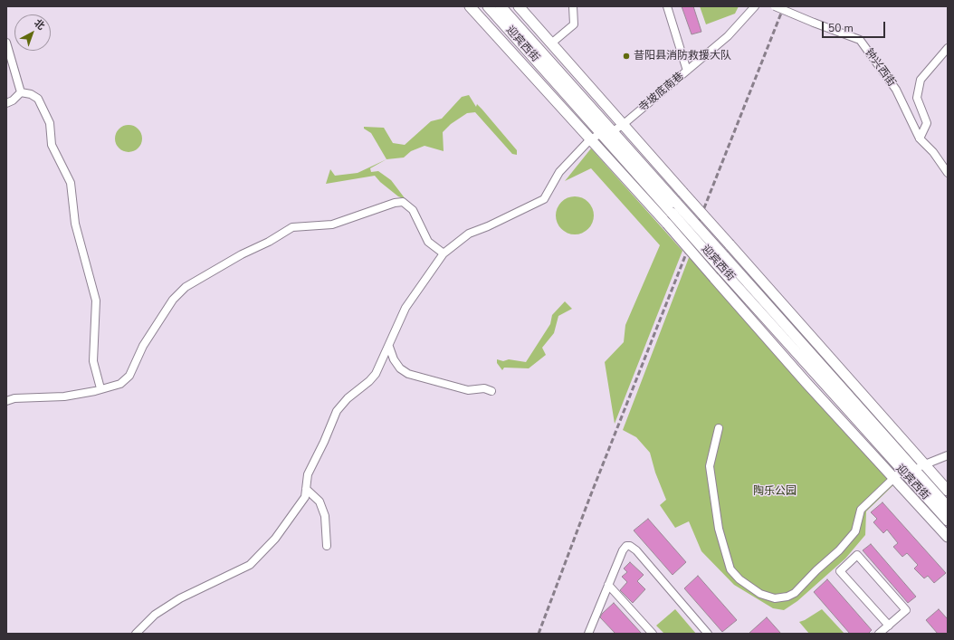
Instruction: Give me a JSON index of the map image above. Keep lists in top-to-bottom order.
{
  "streets": {
    "street": ["迎宾西街", "钟兴西街", "寺坡底南巷"]
  },
  "crossings": [
    ["迎宾西街", "寺坡底南巷"]
  ],
  "parks": ["陶乐公园"],
  "places": ["昔阳县消防救援大队"],
  "scale_bar": "50 m",
  "north": "top right"
}
